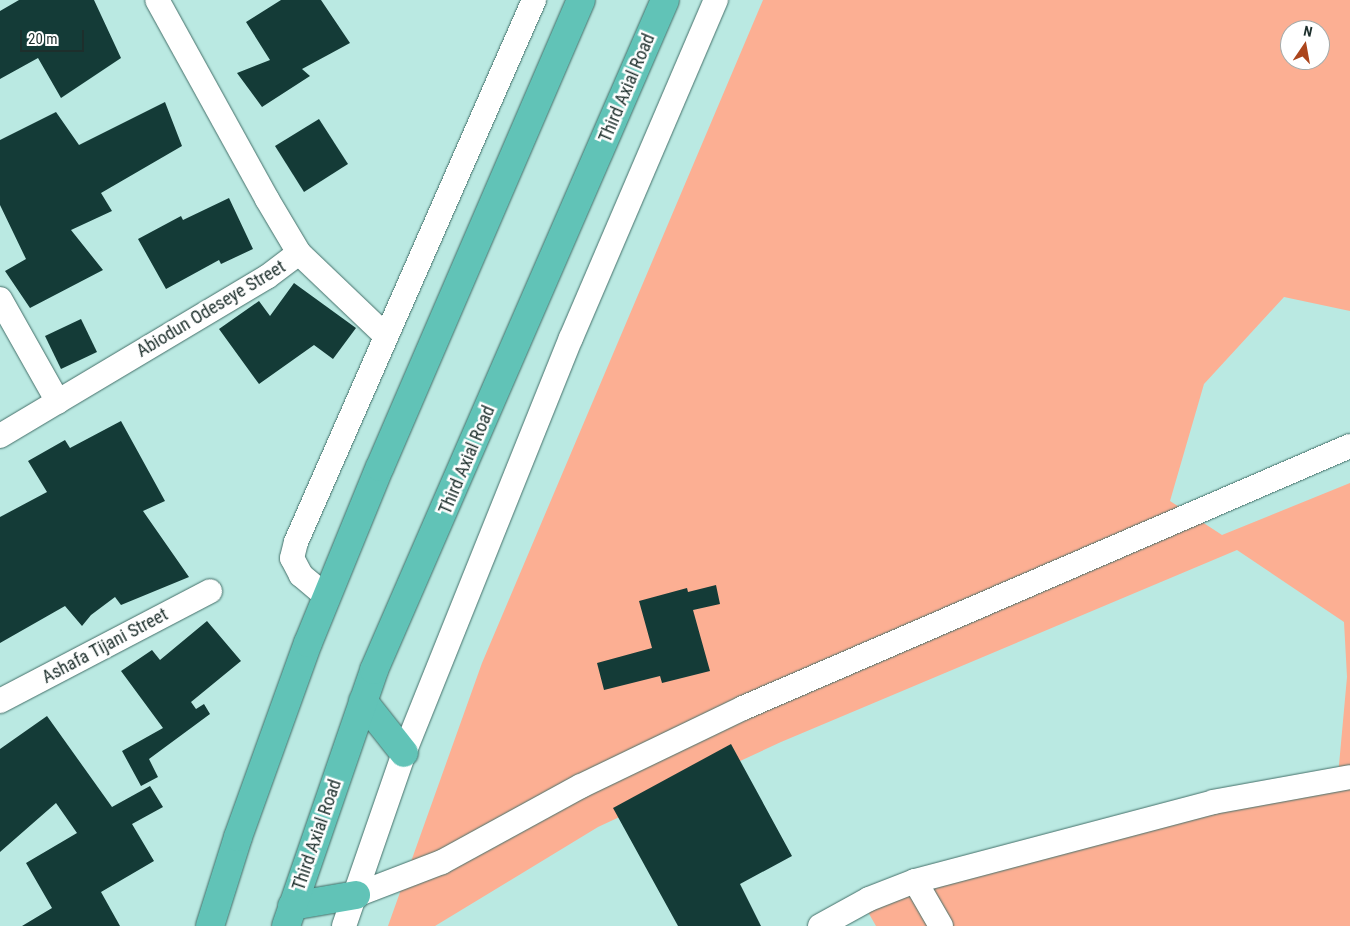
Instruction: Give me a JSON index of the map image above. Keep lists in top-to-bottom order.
{
  "streets": {
    "highway": ["Third Axial Road"],
    "street": ["Abiodun Odeseye Street", "Ashafa Tijani Street"]
  },
  "scale_bar": "20 m",
  "north": "top"
}
